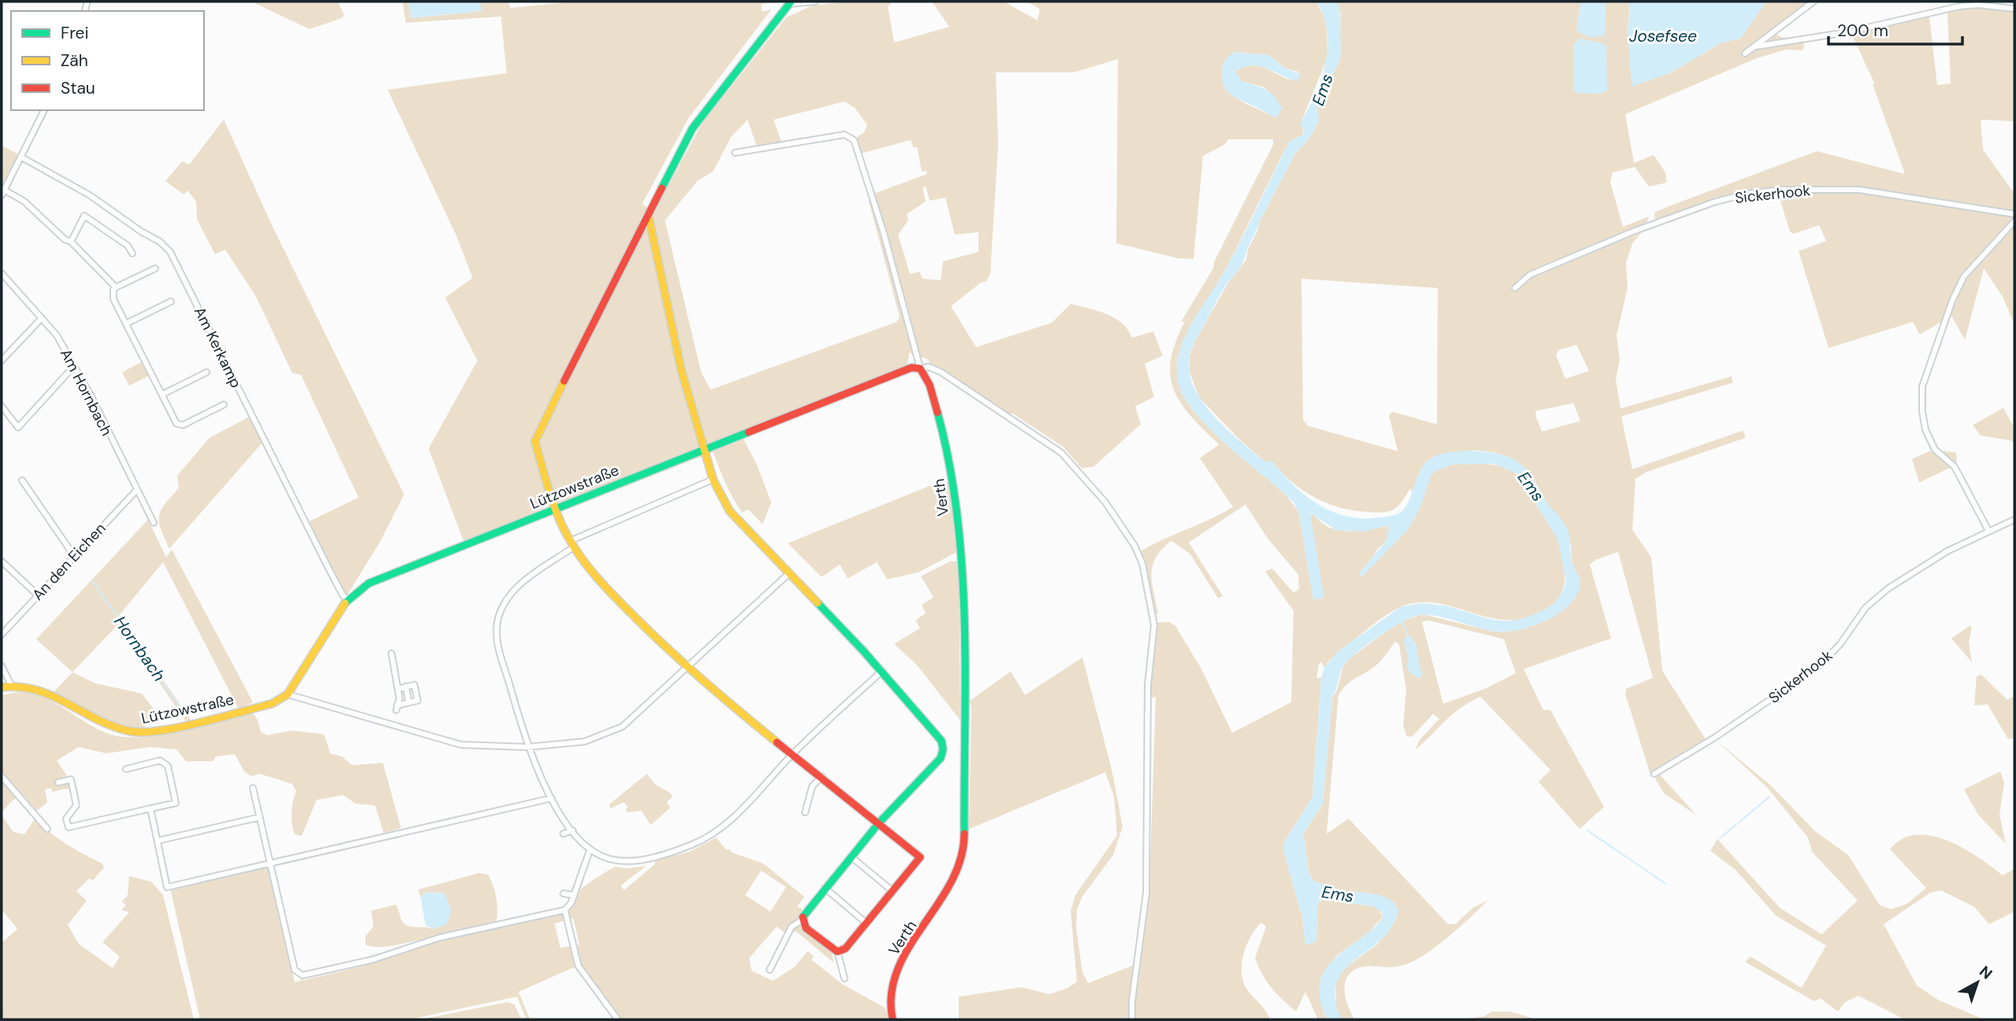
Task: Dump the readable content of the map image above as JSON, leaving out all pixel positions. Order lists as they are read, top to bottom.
{
  "streets": {
    "street": [
      "Sickerhook",
      "Am Kerkamp",
      "Am Hornbach",
      "Lützowstraße",
      "Verth",
      "An den Eichen"
    ]
  },
  "crossings": [
    ["Am Kerkamp", "Lützowstraße"],
    ["Am Hornbach", "An den Eichen"],
    ["Lützowstraße", "Verth"]
  ],
  "water": ["Josefsee", "Ems", "Hornbach"],
  "legend": ["Frei", "Zäh", "Stau"],
  "scale_bar": "200 m",
  "north": "top right"
}
